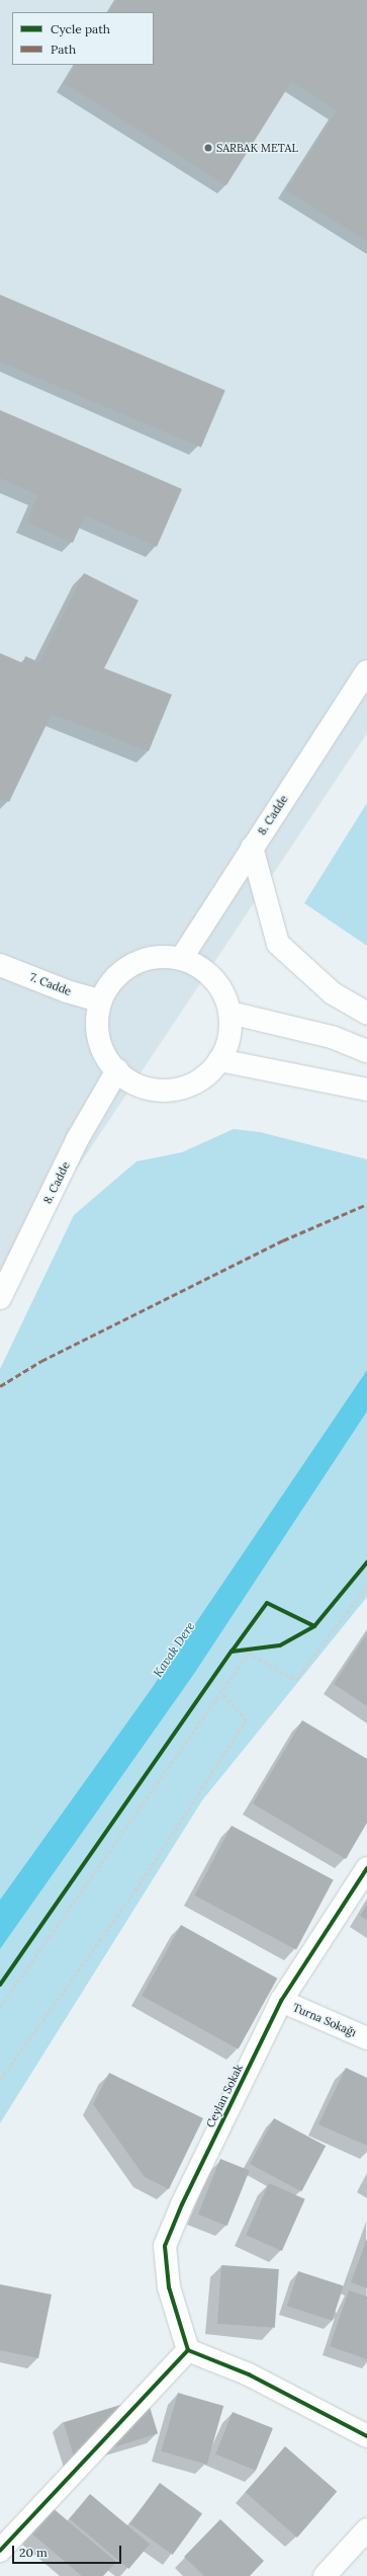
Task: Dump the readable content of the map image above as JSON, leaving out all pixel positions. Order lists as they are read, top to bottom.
{
  "streets": {
    "street": [
      "8. Cadde",
      "7. Cadde",
      "Turna Sokağı",
      "Ceylan Sokak"
    ]
  },
  "crossings": [
    ["8. Cadde", "7. Cadde"],
    ["Turna Sokağı", "Ceylan Sokak"]
  ],
  "water": ["Kavak Dere"],
  "places": ["SARBAK METAL"],
  "legend": ["Cycle path", "Path"],
  "scale_bar": "20 m"
}
